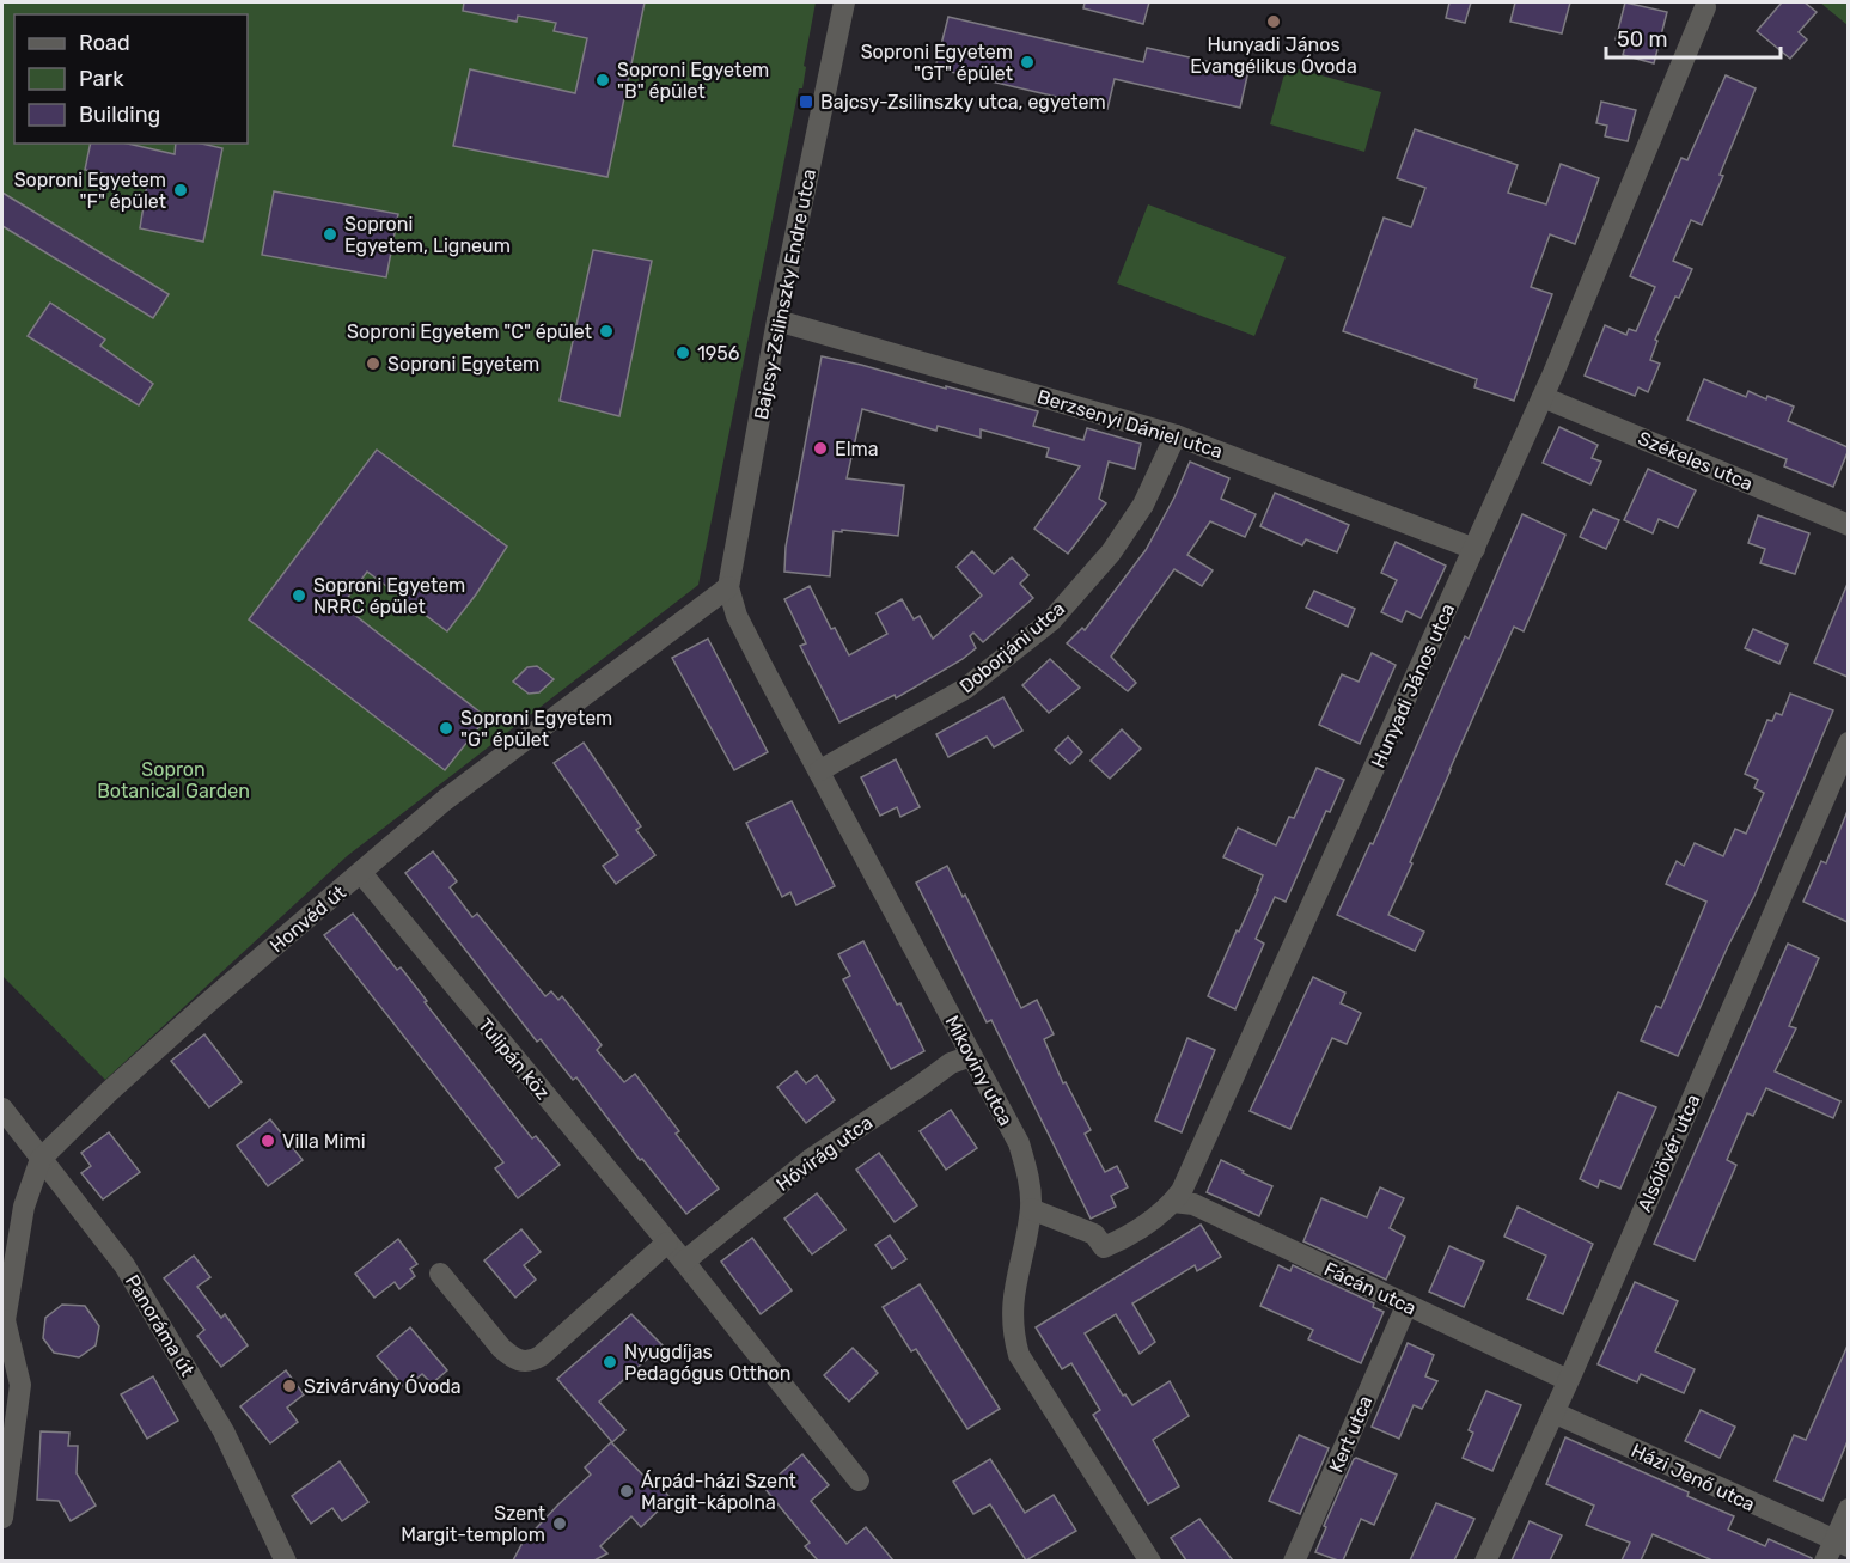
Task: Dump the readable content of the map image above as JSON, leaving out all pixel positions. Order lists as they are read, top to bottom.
{
  "streets": {
    "street": [
      "Bajcsy-Zsilinszky Endre utca",
      "Berzsenyi Dániel utca",
      "Székeles utca",
      "Doborjáni utca",
      "Hunyadi János utca",
      "Honvéd út",
      "Tulipán köz",
      "Mikoviny utca",
      "Hóvirág utca",
      "Alsólövér utca",
      "Fácán utca",
      "Panoráma út",
      "Kert utca",
      "Házi Jenő utca"
    ]
  },
  "crossings": [
    ["Bajcsy-Zsilinszky Endre utca", "Berzsenyi Dániel utca"],
    ["Bajcsy-Zsilinszky Endre utca", "Honvéd út"],
    ["Bajcsy-Zsilinszky Endre utca", "Mikoviny utca"],
    ["Berzsenyi Dániel utca", "Doborjáni utca"],
    ["Berzsenyi Dániel utca", "Hunyadi János utca"],
    ["Székeles utca", "Hunyadi János utca"],
    ["Doborjáni utca", "Mikoviny utca"],
    ["Hunyadi János utca", "Mikoviny utca"],
    ["Hunyadi János utca", "Fácán utca"],
    ["Honvéd út", "Tulipán köz"],
    ["Honvéd út", "Mikoviny utca"],
    ["Honvéd út", "Panoráma út"],
    ["Tulipán köz", "Hóvirág utca"],
    ["Mikoviny utca", "Hóvirág utca"],
    ["Alsólövér utca", "Fácán utca"],
    ["Alsólövér utca", "Házi Jenő utca"],
    ["Fácán utca", "Kert utca"]
  ],
  "parks": ["Sopron Botanical Garden"],
  "places": {
    "other": [
      "Hunyadi János Evangélikus Óvoda",
      "Soproni Egyetem \"GT\" épület",
      "Soproni Egyetem \"B\" épület",
      "Soproni Egyetem \"F\" épület",
      "Soproni Egyetem, Ligneum",
      "Soproni Egyetem \"C\" épület",
      "1956",
      "Soproni Egyetem",
      "Elma",
      "Soproni Egyetem NRRC épület",
      "Soproni Egyetem \"G\" épület",
      "Villa Mimi",
      "Nyugdíjas Pedagógus Otthon",
      "Szivárvány Óvoda",
      "Árpád-házi Szent Margit-kápolna",
      "Szent Margit-templom"
    ],
    "transit": ["Bajcsy-Zsilinszky utca, egyetem"]
  },
  "legend": ["Road", "Park", "Building"],
  "scale_bar": "50 m"
}
